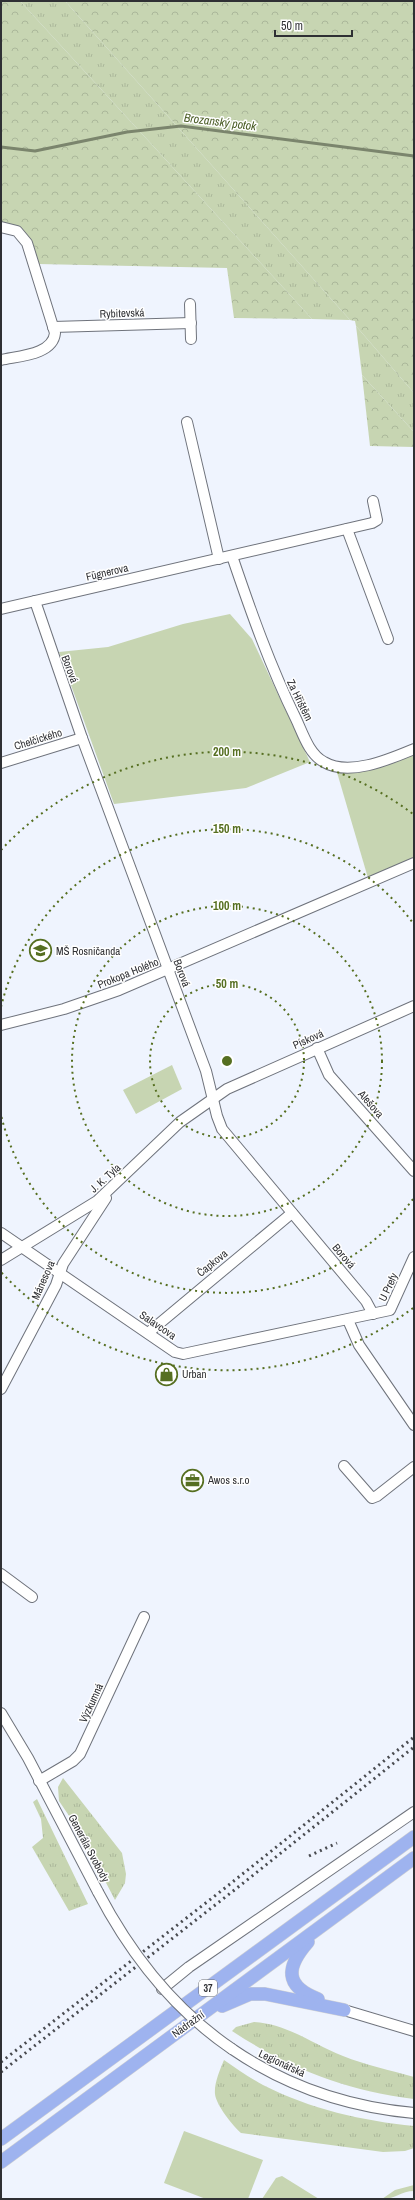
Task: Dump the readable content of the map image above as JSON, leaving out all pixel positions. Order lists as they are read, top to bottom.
{
  "streets": {
    "main road": ["37", "Nádražní"],
    "street": [
      "Rybitevská",
      "Fügnerova",
      "Borová",
      "Za Hřištěm",
      "Chelčického",
      "Prokopa Holého",
      "Písková",
      "Alešova",
      "J. K. Tyla",
      "Čapkova",
      "Mánesova",
      "U Prefy",
      "Salavcova",
      "Výzkumná",
      "Generála Svobody",
      "Legionářská"
    ]
  },
  "crossings": [
    ["Fügnerova", "Borová"],
    ["Fügnerova", "Za Hřištěm"],
    ["Borová", "Chelčického"],
    ["Borová", "Prokopa Holého"],
    ["Borová", "Písková"],
    ["Borová", "J. K. Tyla"],
    ["Borová", "Čapkova"],
    ["Borová", "U Prefy"],
    ["Borová", "Salavcova"],
    ["Písková", "Alešova"],
    ["Písková", "J. K. Tyla"],
    ["J. K. Tyla", "Mánesova"],
    ["J. K. Tyla", "Salavcova"],
    ["Čapkova", "Salavcova"],
    ["Mánesova", "Salavcova"],
    ["U Prefy", "Salavcova"],
    ["Výzkumná", "Generála Svobody"],
    ["Generála Svobody", "Legionářská"]
  ],
  "water": ["Brozanský potok"],
  "places": {
    "school or university": ["MŠ Rosničanda"],
    "shop": ["Urban"],
    "office": ["Awos s.r.o"]
  },
  "scale_bar": "50 m",
  "rings": [
    "200 m",
    "150 m",
    "100 m",
    "50 m"
  ]
}
